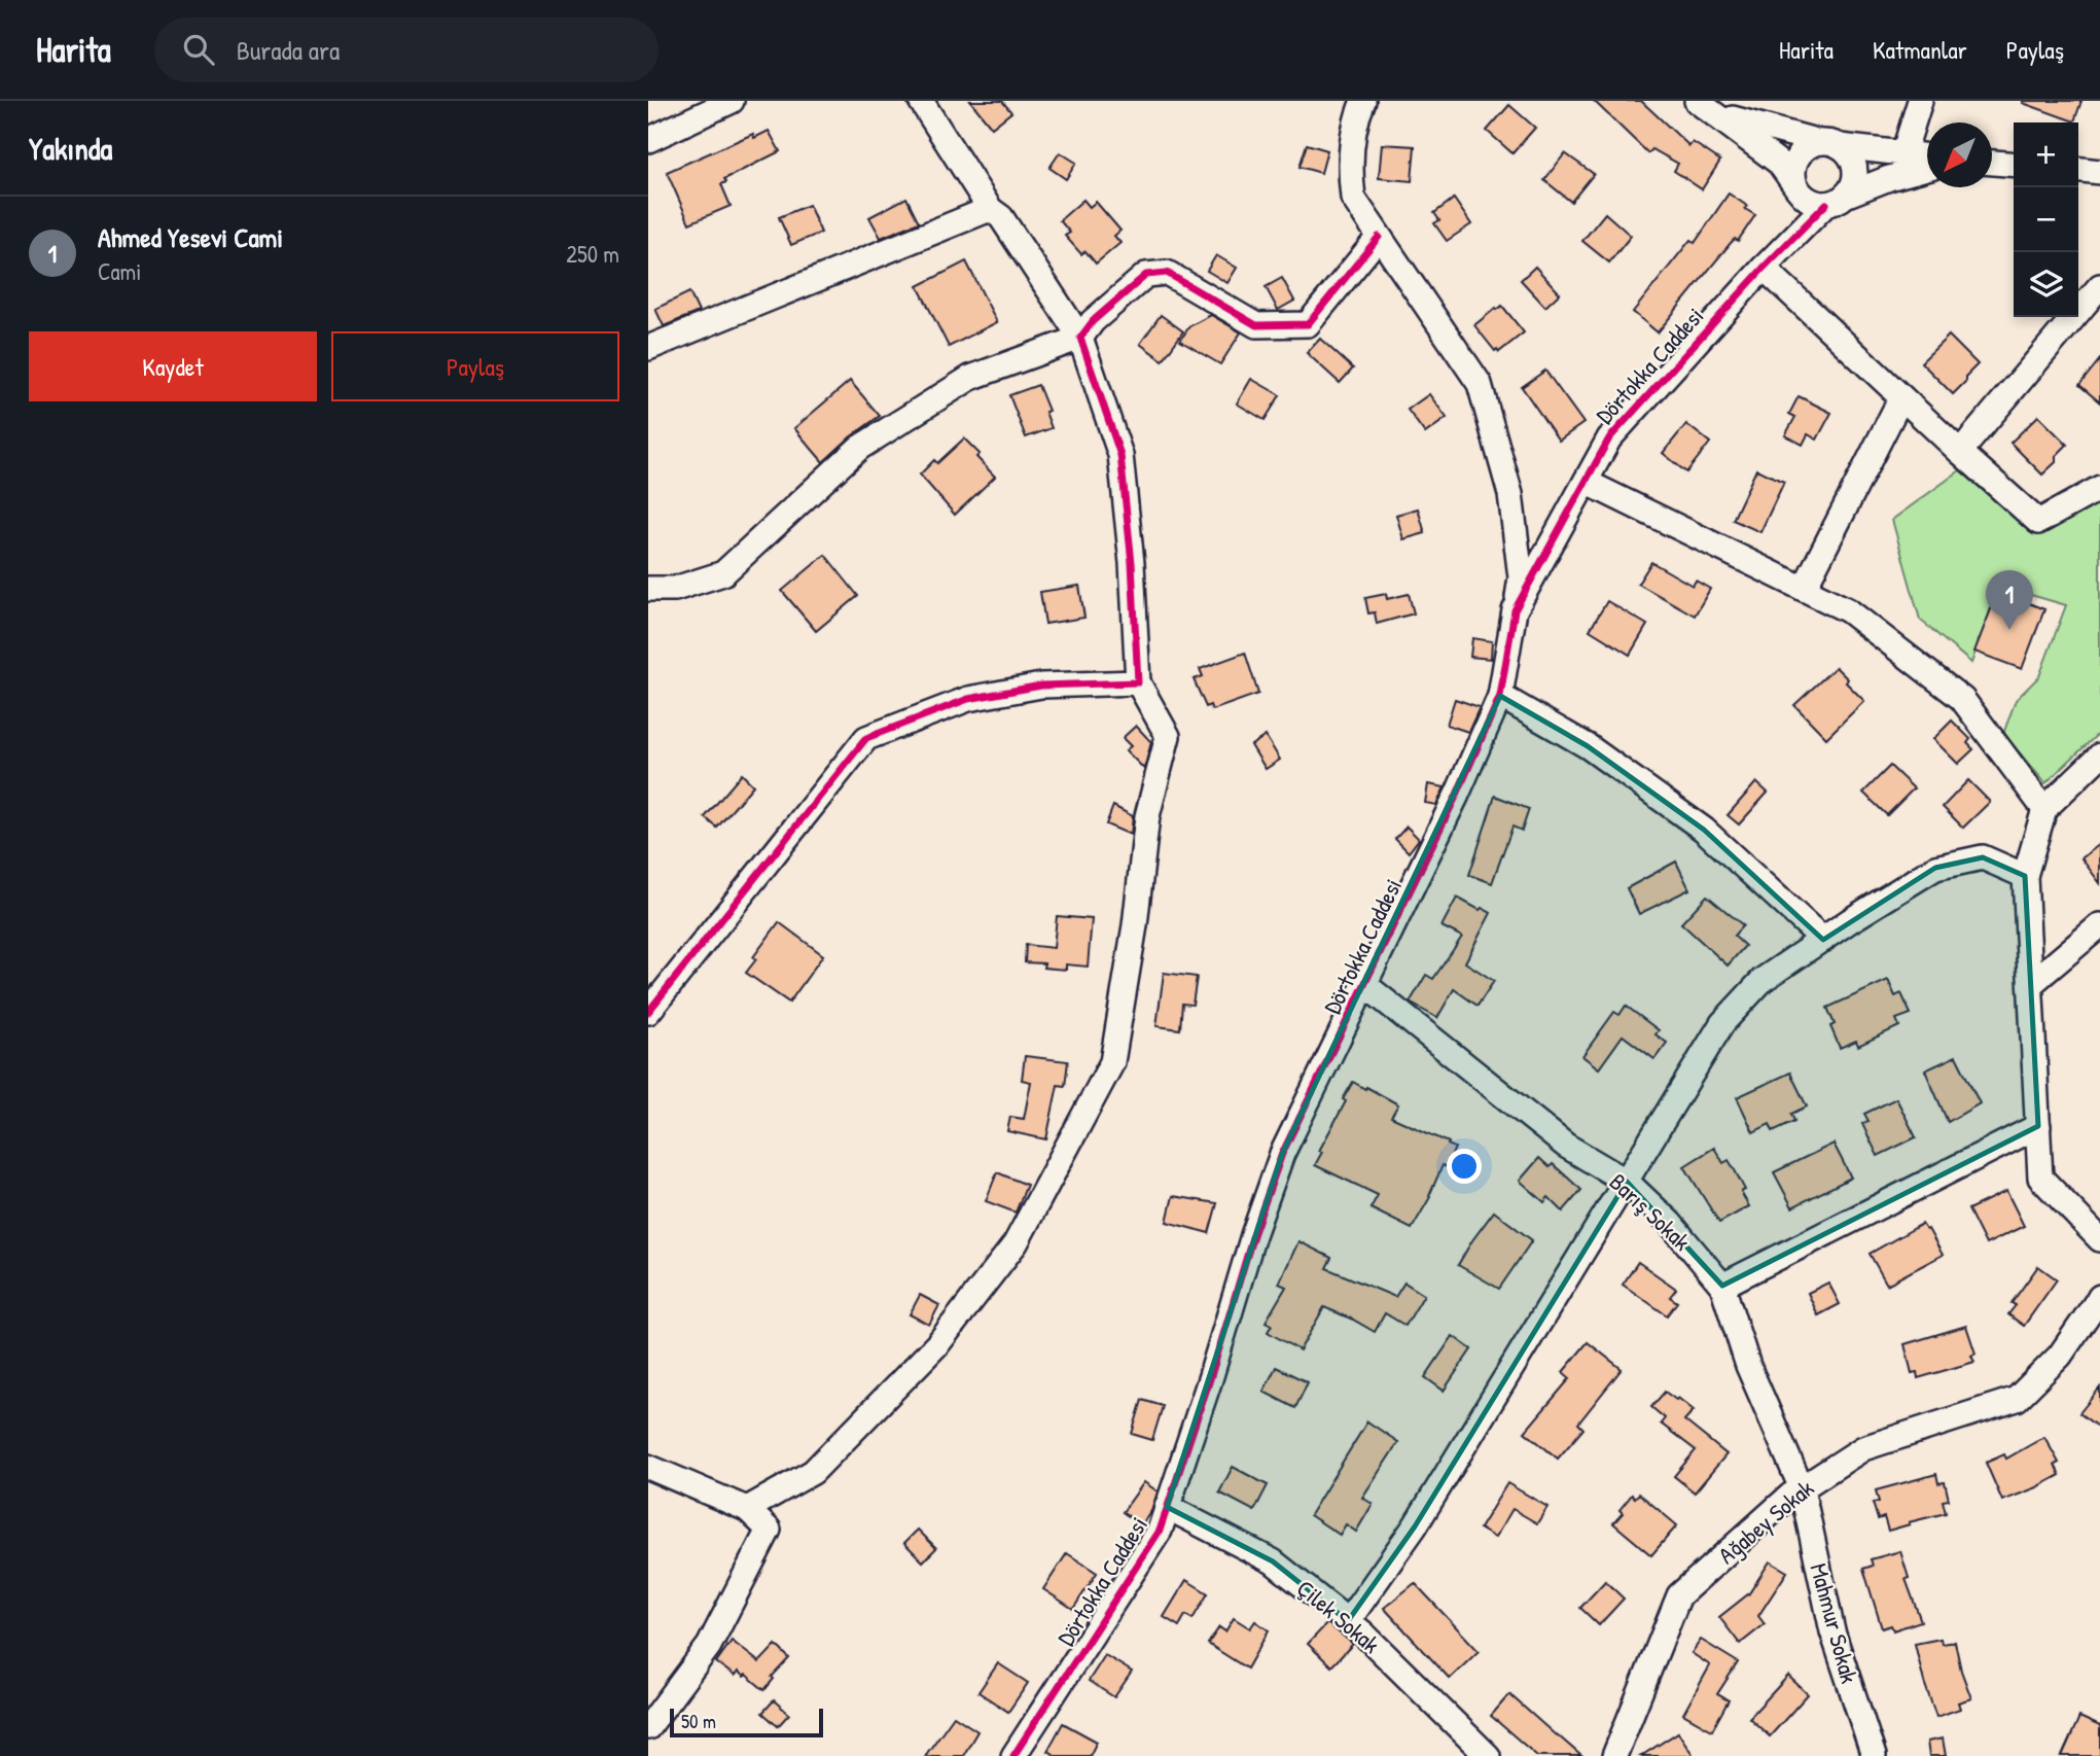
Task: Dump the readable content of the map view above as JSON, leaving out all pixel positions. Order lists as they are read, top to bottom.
{
  "streets": {
    "street": [
      "Dörtokka Caddesi",
      "Barış Sokak",
      "Ağabey Sokak",
      "Çilek Sokak",
      "Mahmur Sokak"
    ]
  },
  "crossings": [
    ["Dörtokka Caddesi", "Barış Sokak"],
    ["Dörtokka Caddesi", "Çilek Sokak"],
    ["Barış Sokak", "Ağabey Sokak"],
    ["Barış Sokak", "Mahmur Sokak"],
    ["Ağabey Sokak", "Mahmur Sokak"]
  ],
  "scale_bar": "50 m",
  "north": "bottom left",
  "page": {
    "header": "Harita",
    "search": "Burada ara",
    "nav": ["Harita", "Katmanlar", "Paylaş"],
    "heading": "Yakında",
    "map_buttons": ["+", "−"],
    "list": [
      {
        "mark": "1",
        "name": "Ahmed Yesevi Cami",
        "note": "Cami",
        "value": "250 m"
      }
    ],
    "buttons": ["Kaydet", "Paylaş"],
    "pins": "1",
    "scale": "50 m"
  }
}
